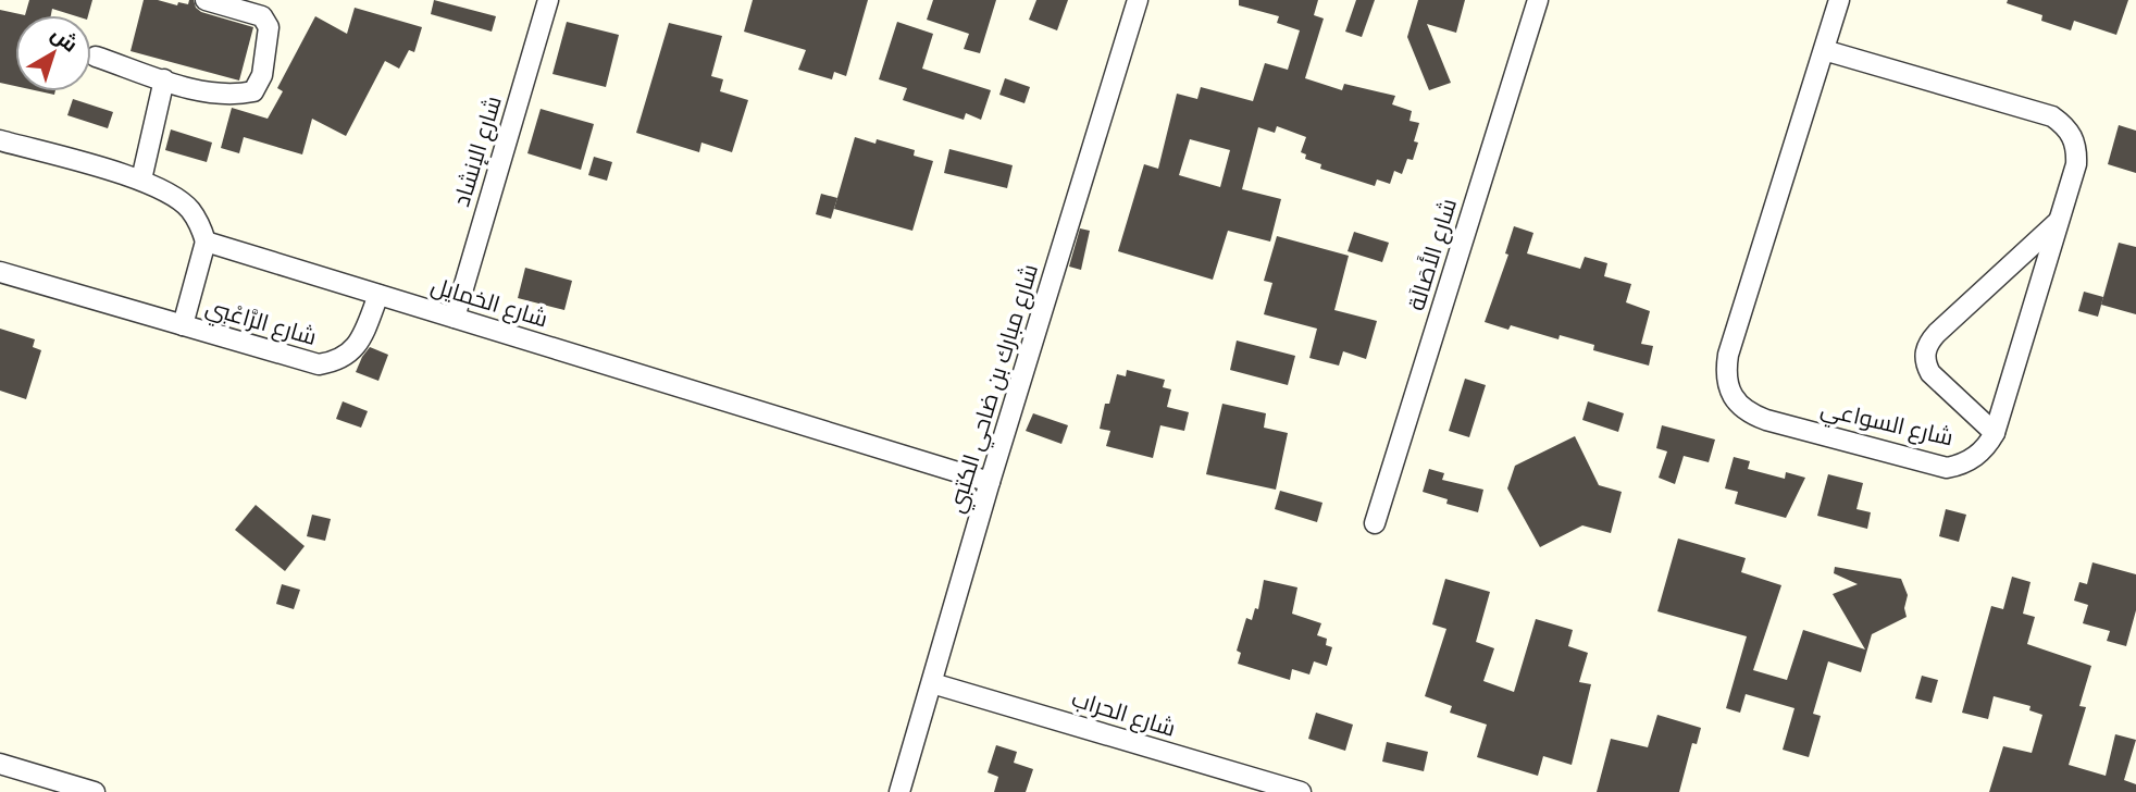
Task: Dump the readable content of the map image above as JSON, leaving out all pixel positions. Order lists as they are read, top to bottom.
{
  "streets": {
    "street": [
      "شارع الإنشاد",
      "شارع الأَصَالَة",
      "شارع الخمايل",
      "شارع الرَّاعْبِي",
      "شارع مبارك بن ضاحي الكتبي",
      "شارع السواعي",
      "شارع الحراب"
    ]
  },
  "crossings": [
    ["شارع الإنشاد", "شارع الخمايل"],
    ["شارع الخمايل", "شارع الرَّاعْبِي"],
    ["شارع الخمايل", "شارع مبارك بن ضاحي الكتبي"],
    ["شارع مبارك بن ضاحي الكتبي", "شارع الحراب"]
  ],
  "north": "top right"
}
